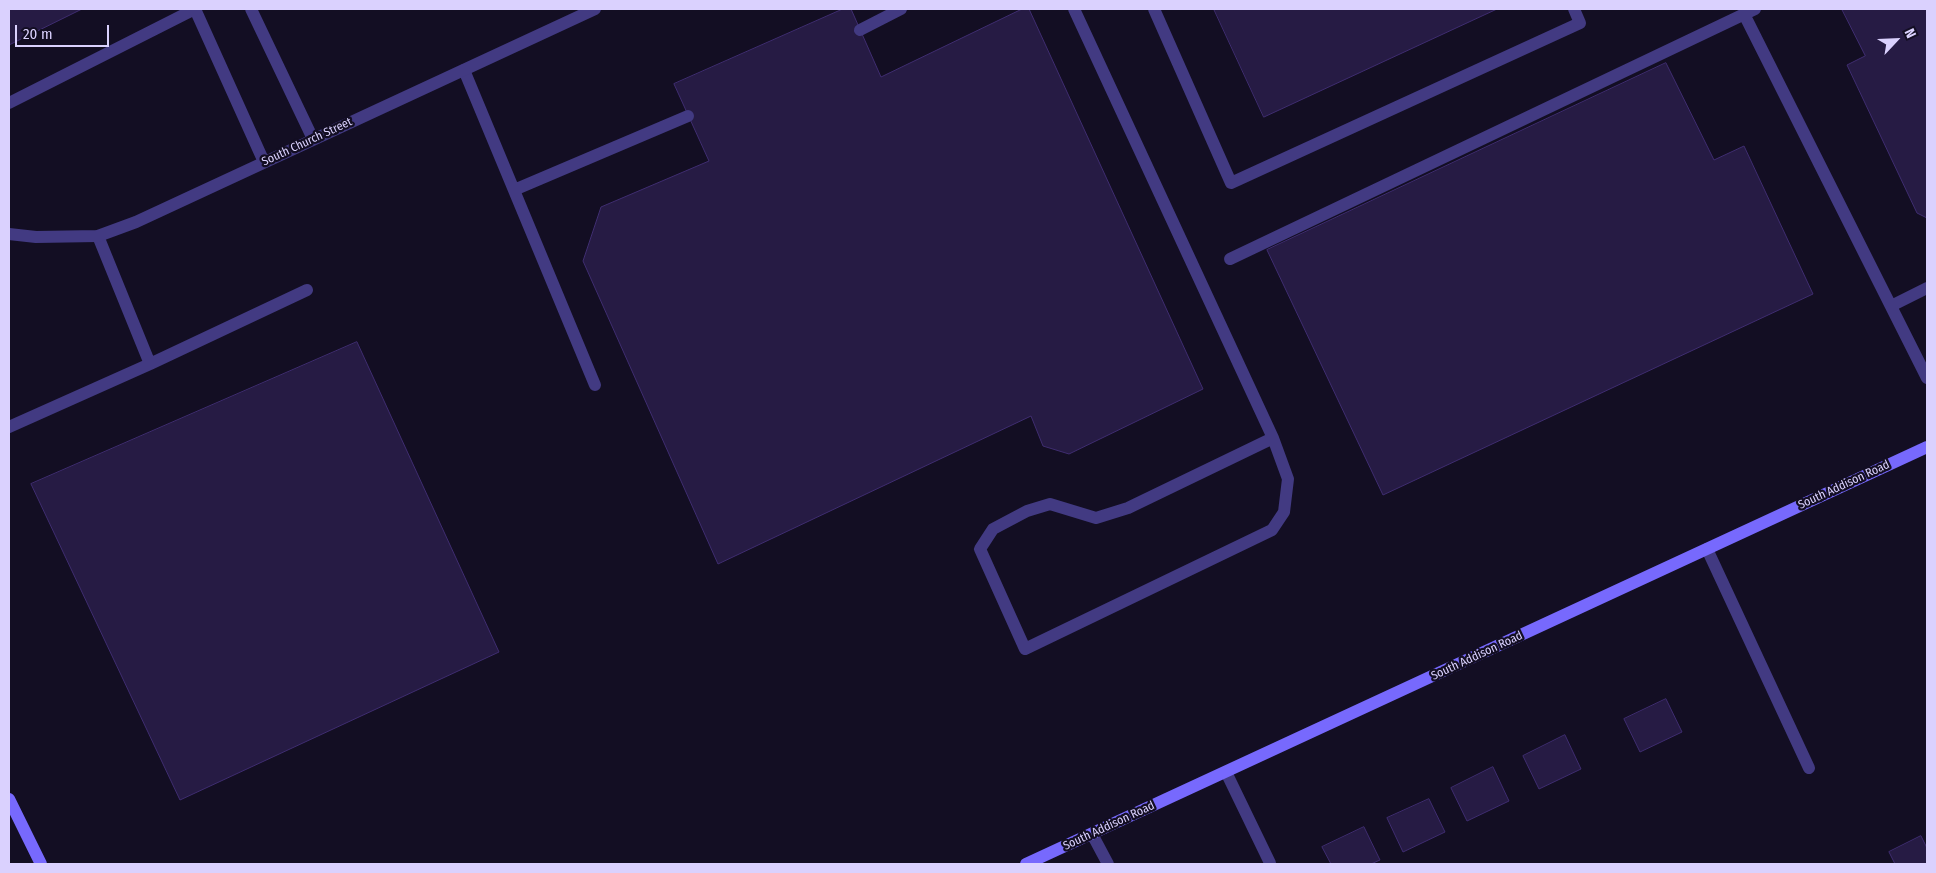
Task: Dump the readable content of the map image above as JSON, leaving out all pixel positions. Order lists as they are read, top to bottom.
{
  "streets": {
    "street": ["South Church Street", "South Addison Road"]
  },
  "scale_bar": "20 m",
  "north": "top right"
}
